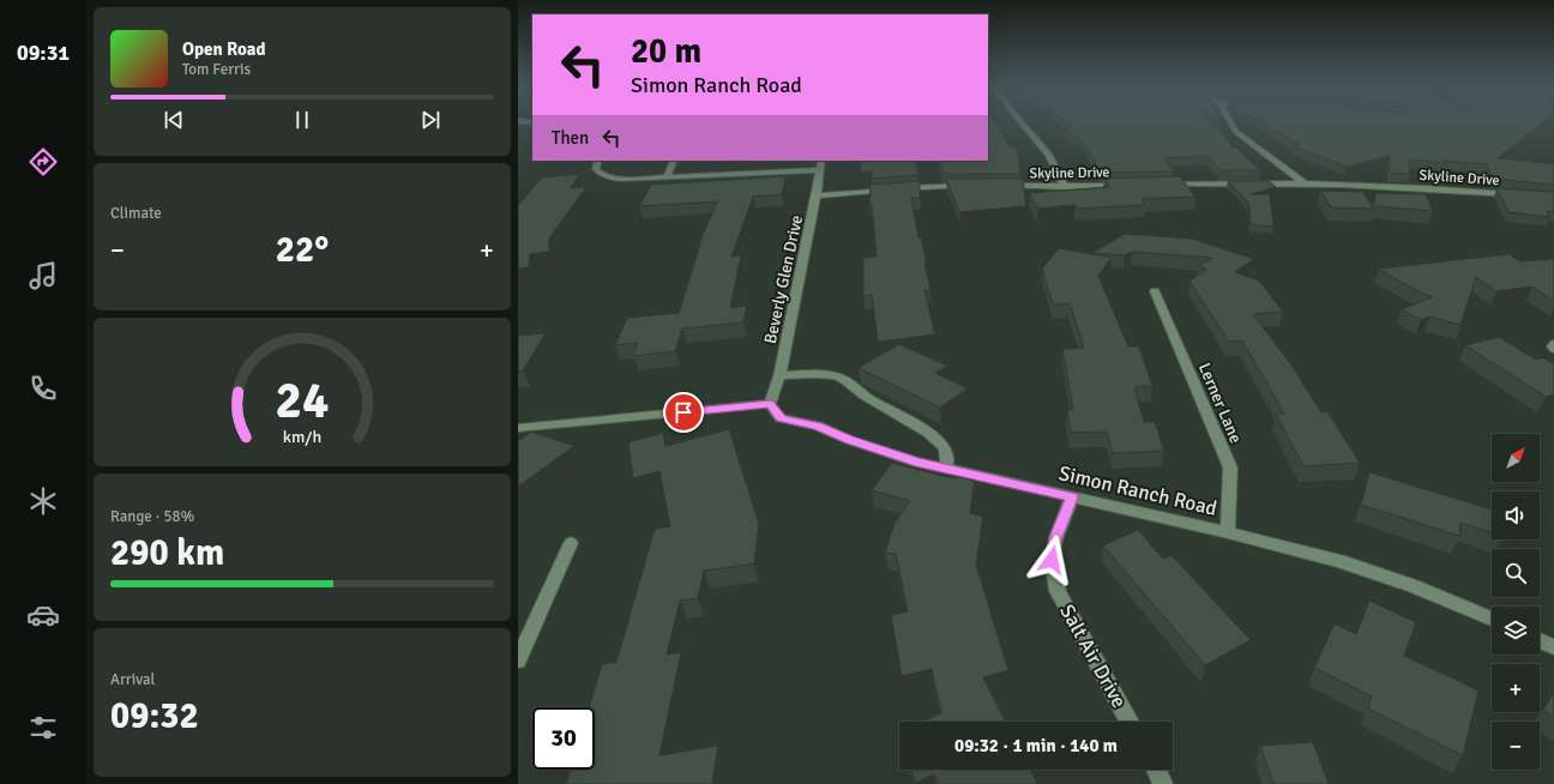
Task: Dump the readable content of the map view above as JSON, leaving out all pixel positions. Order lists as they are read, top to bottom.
{
  "streets": {
    "street": [
      "Skyline Drive",
      "Beverly Glen Drive",
      "Lerner Lane",
      "Simon Ranch Road",
      "Salt Air Drive"
    ]
  },
  "crossings": [
    ["Beverly Glen Drive", "Simon Ranch Road"],
    ["Lerner Lane", "Simon Ranch Road"],
    ["Simon Ranch Road", "Salt Air Drive"]
  ],
  "north": "top right",
  "page": {
    "tabs": "09:31",
    "turn": ["20 m", "Simon Ranch Road"],
    "song": ["Open Road", "Tom Ferris"],
    "then": "Then",
    "tile": [
      "Climate",
      ["Range · 58%", "290 km"],
      ["Arrival", "09:32"]
    ],
    "heat": ["−", "22°", "+"],
    "map_buttons": ["+", "−"],
    "limit": "30",
    "trip": "09:32 · 1 min · 140 m",
    "gauge": ["24", "km/h"]
  }
}
